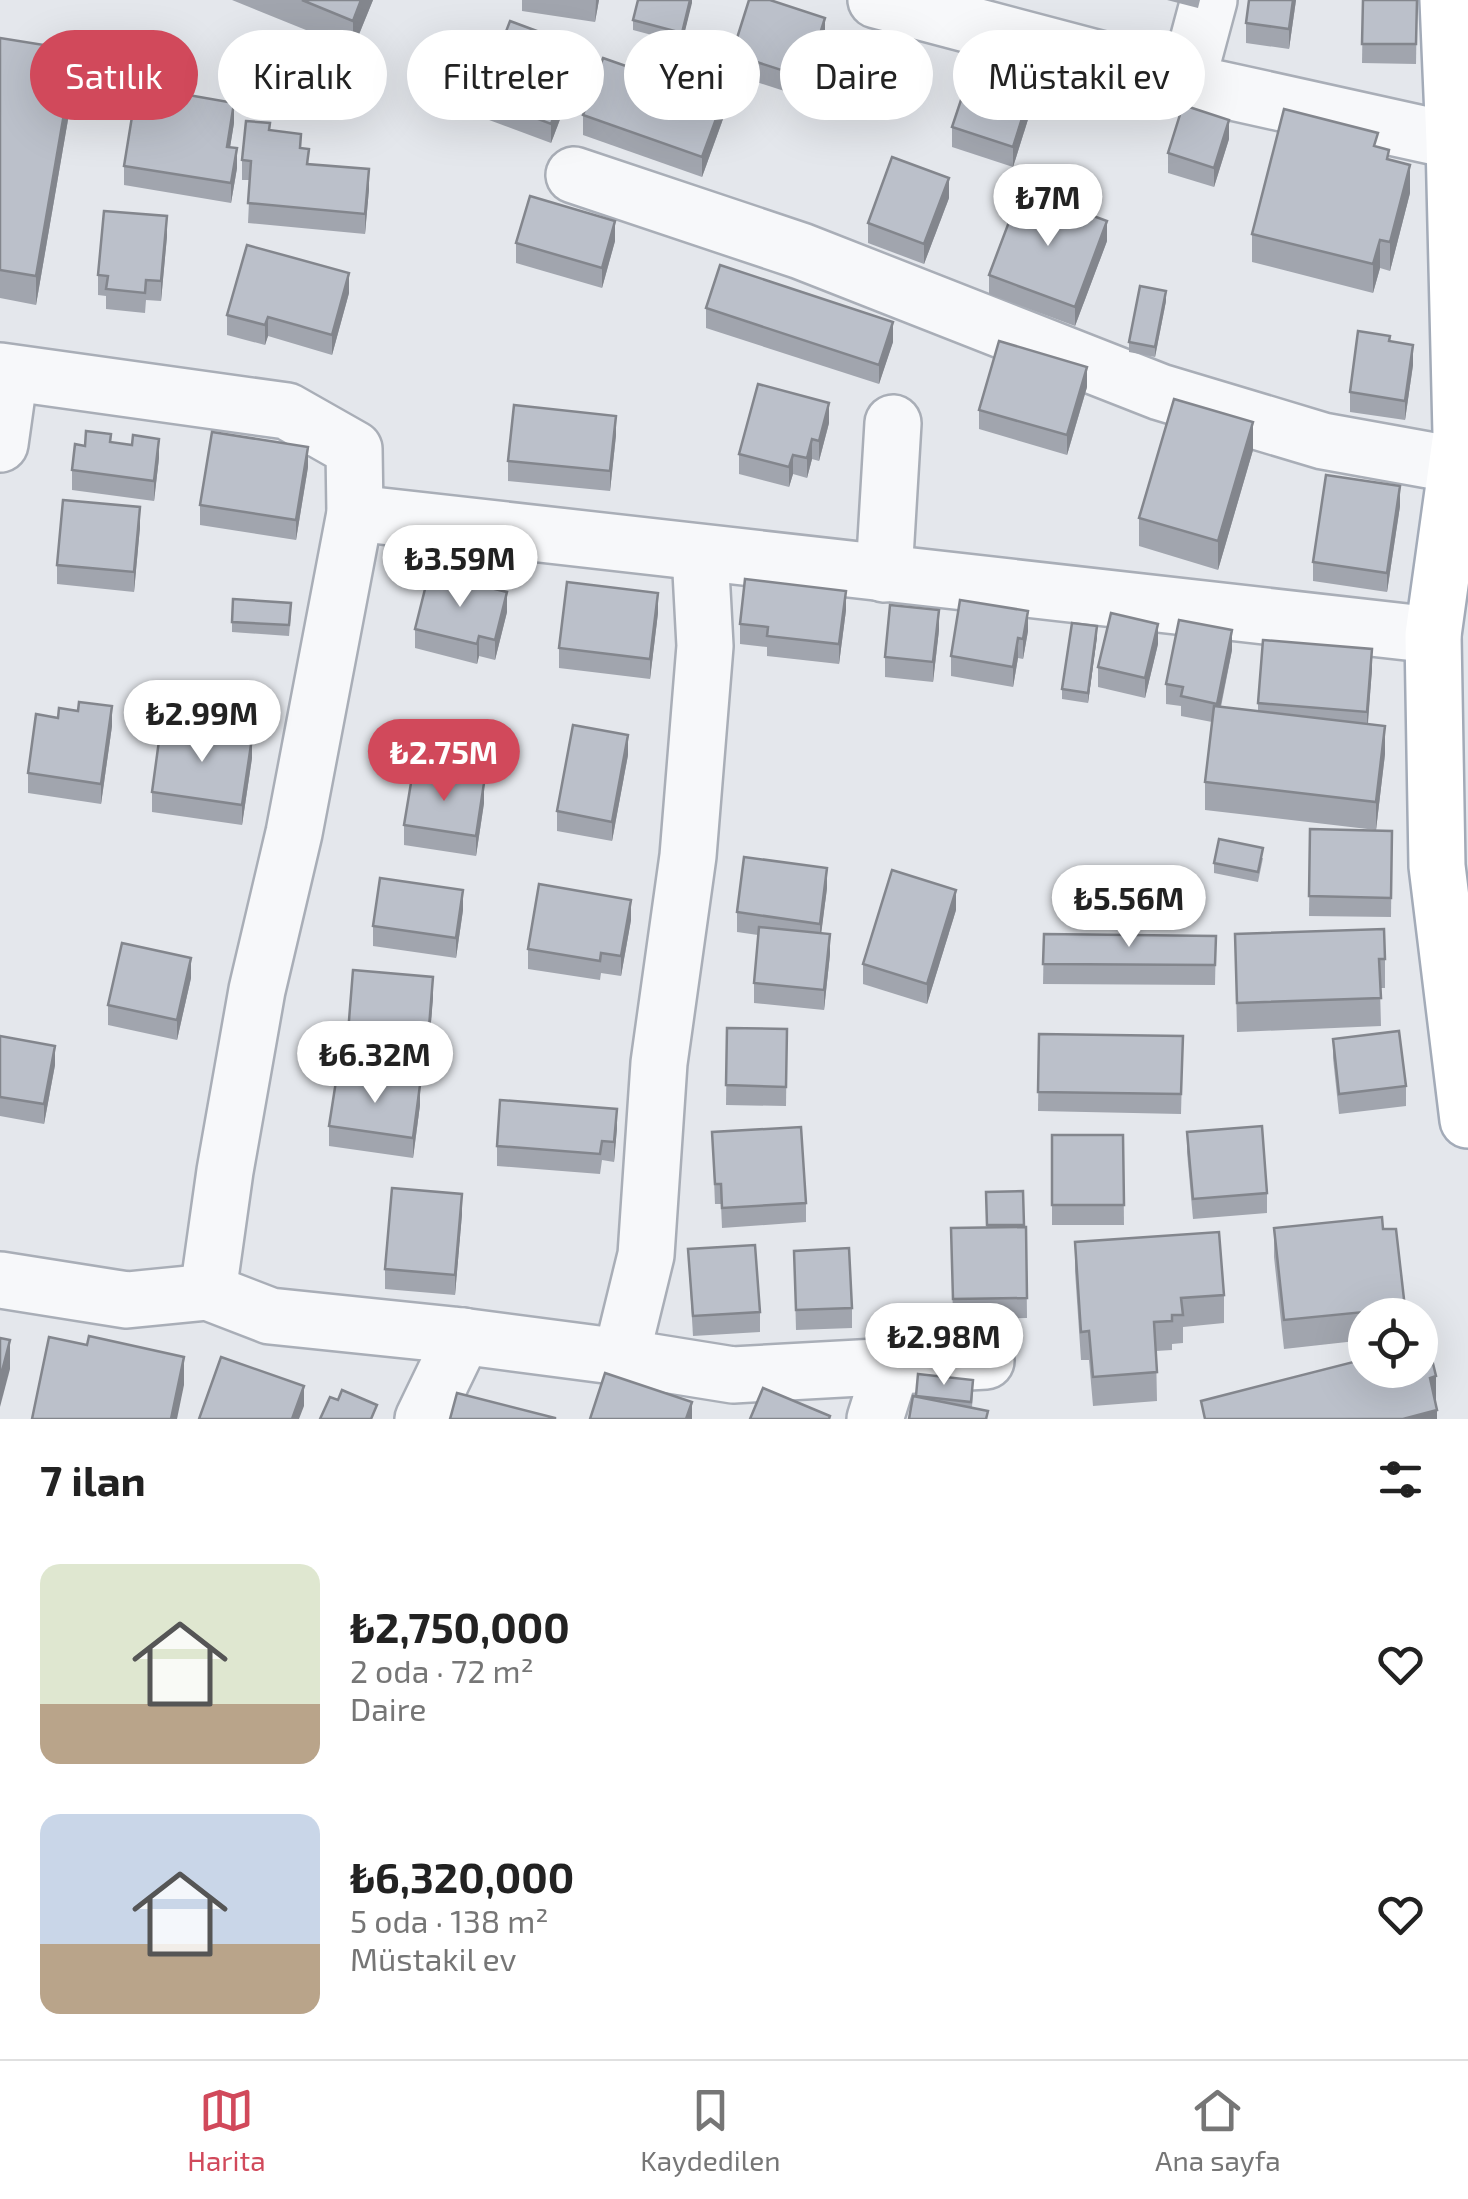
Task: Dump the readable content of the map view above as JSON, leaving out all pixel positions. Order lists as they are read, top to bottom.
{
  "page": {
    "chip": [
      "Satılık",
      "Kiralık",
      "Filtreler",
      "Yeni",
      "Daire",
      "Müstakil ev"
    ],
    "price": [
      "₺7M",
      "₺3.59M",
      "₺2.99M",
      "₺2.75M",
      "₺5.56M",
      "₺6.32M",
      "₺2.98M"
    ],
    "heading": "7 ilan",
    "list": [
      {
        "name": "₺2,750,000",
        "note": "2 oda · 72 m² · Daire"
      },
      {
        "name": "₺6,320,000",
        "note": "5 oda · 138 m² · Müstakil ev"
      }
    ],
    "tabs": ["Harita", "Kaydedilen", "Ana sayfa"]
  }
}
